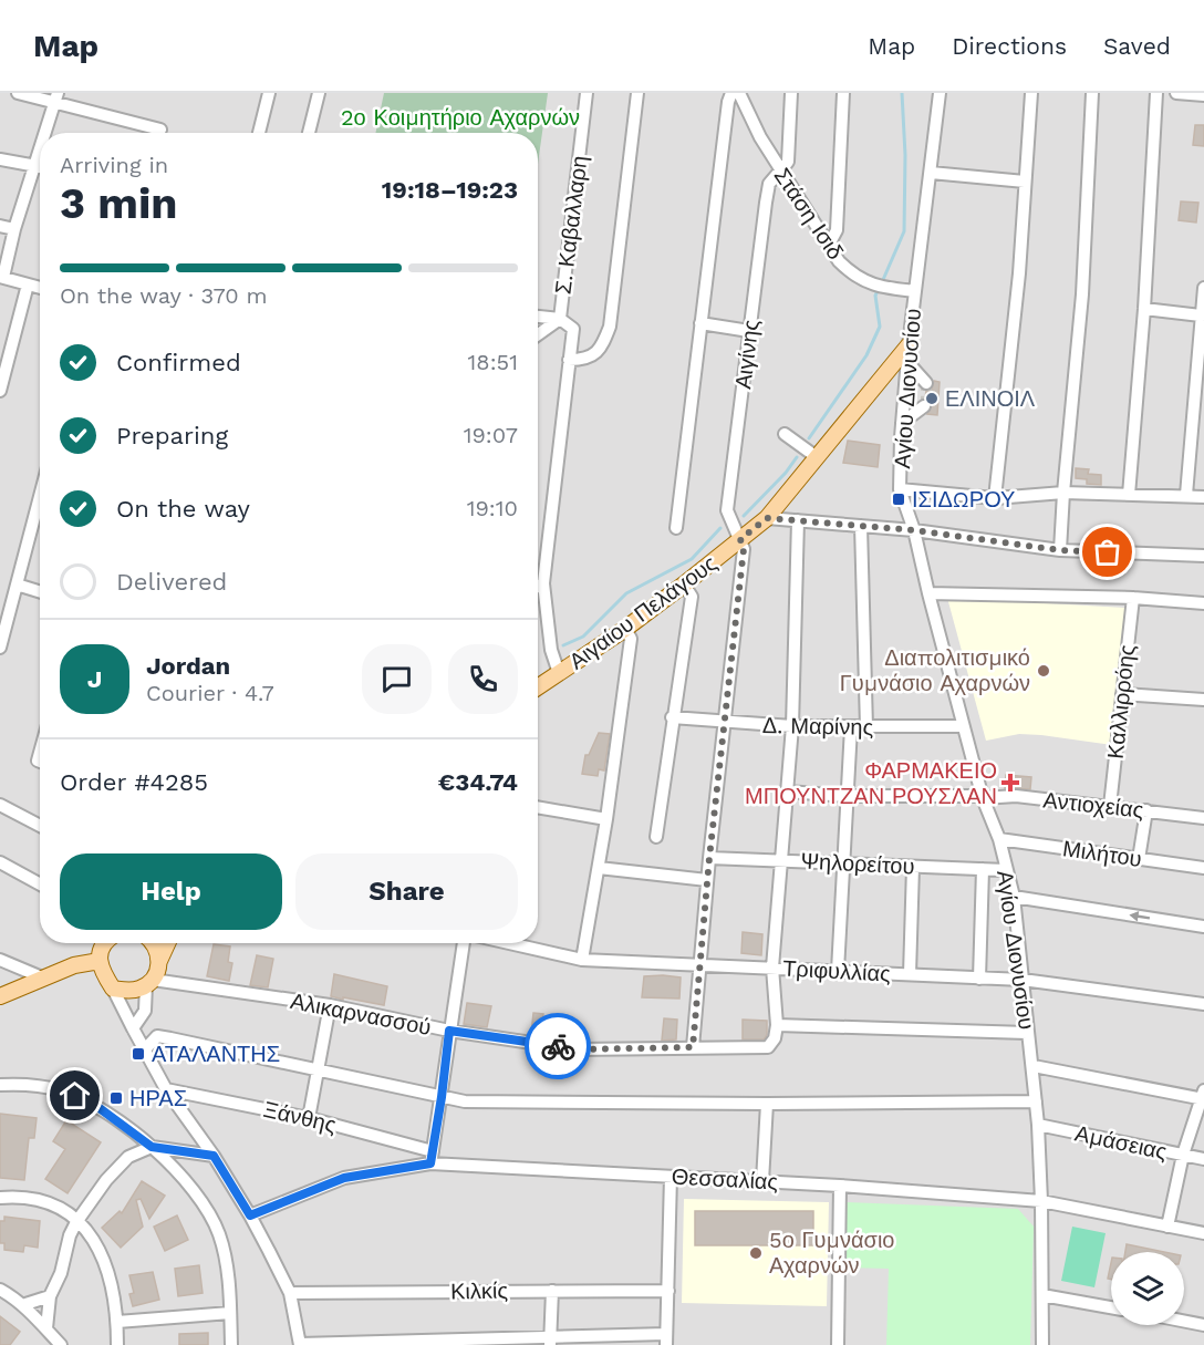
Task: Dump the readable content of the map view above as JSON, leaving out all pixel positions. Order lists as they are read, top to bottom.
{
  "streets": {
    "main road": ["Αιγαίου Πελάγους"],
    "street": [
      "Στάση Ισιδ",
      "Σ. Καβαλλαρη",
      "Αιγίνης",
      "Αγίου Διονυσίου",
      "Καλλιρρόης",
      "Δ. Μαρίνης",
      "Αντιοχείας",
      "Μιλήτου",
      "Ψηλορείτου",
      "Τριφυλλίας",
      "Αλικαρνασσού",
      "Ξάνθης",
      "Αμάσειας",
      "Θεσσαλίας",
      "Κιλκίς"
    ]
  },
  "crossings": [
    ["Στάση Ισιδ", "Αιγίνης"],
    ["Στάση Ισιδ", "Αγίου Διονυσίου"],
    ["Αιγίνης", "Αιγαίου Πελάγους"],
    ["Αγίου Διονυσίου", "Αιγαίου Πελάγους"],
    ["Αγίου Διονυσίου", "Δ. Μαρίνης"],
    ["Αγίου Διονυσίου", "Αντιοχείας"],
    ["Αγίου Διονυσίου", "Μιλήτου"],
    ["Αγίου Διονυσίου", "Ψηλορείτου"],
    ["Αγίου Διονυσίου", "Τριφυλλίας"],
    ["Αγίου Διονυσίου", "Αμάσειας"],
    ["Αγίου Διονυσίου", "Θεσσαλίας"],
    ["Καλλιρρόης", "Αντιοχείας"],
    ["Ξάνθης", "Θεσσαλίας"]
  ],
  "parks": ["2ο Κοιμητήριο Αχαρνών"],
  "places": {
    "other": ["ΕΛΙΝΟΙΛ", "Διαπολιτισμικό Γυμνάσιο Αχαρνών", "5ο Γυμνάσιο Αχαρνών"],
    "transit": ["ΙΣΙΔΩΡΟΥ", "ΑΤΑΛΑΝΤΗΣ", "ΗΡΑΣ"],
    "health": ["ΦΑΡΜΑΚΕΙΟ ΜΠΟΥΝΤΖΑΝ ΡΟΥΣΛΑΝ"]
  },
  "page": {
    "header": "Map",
    "nav": ["Map", "Directions", "Saved"],
    "heading": ["3 min", "Arriving in", "19:18–19:23"],
    "panel": [
      "Jordan",
      "Courier · 4.7",
      "Order #4285",
      "€34.74"
    ],
    "bar": "On the way · 370 m",
    "list": [
      ["Confirmed", "18:51"],
      ["Preparing", "19:07"],
      ["On the way", "19:10"],
      "Delivered"
    ],
    "round": "J",
    "buttons": ["Help", "Share"]
  }
}
